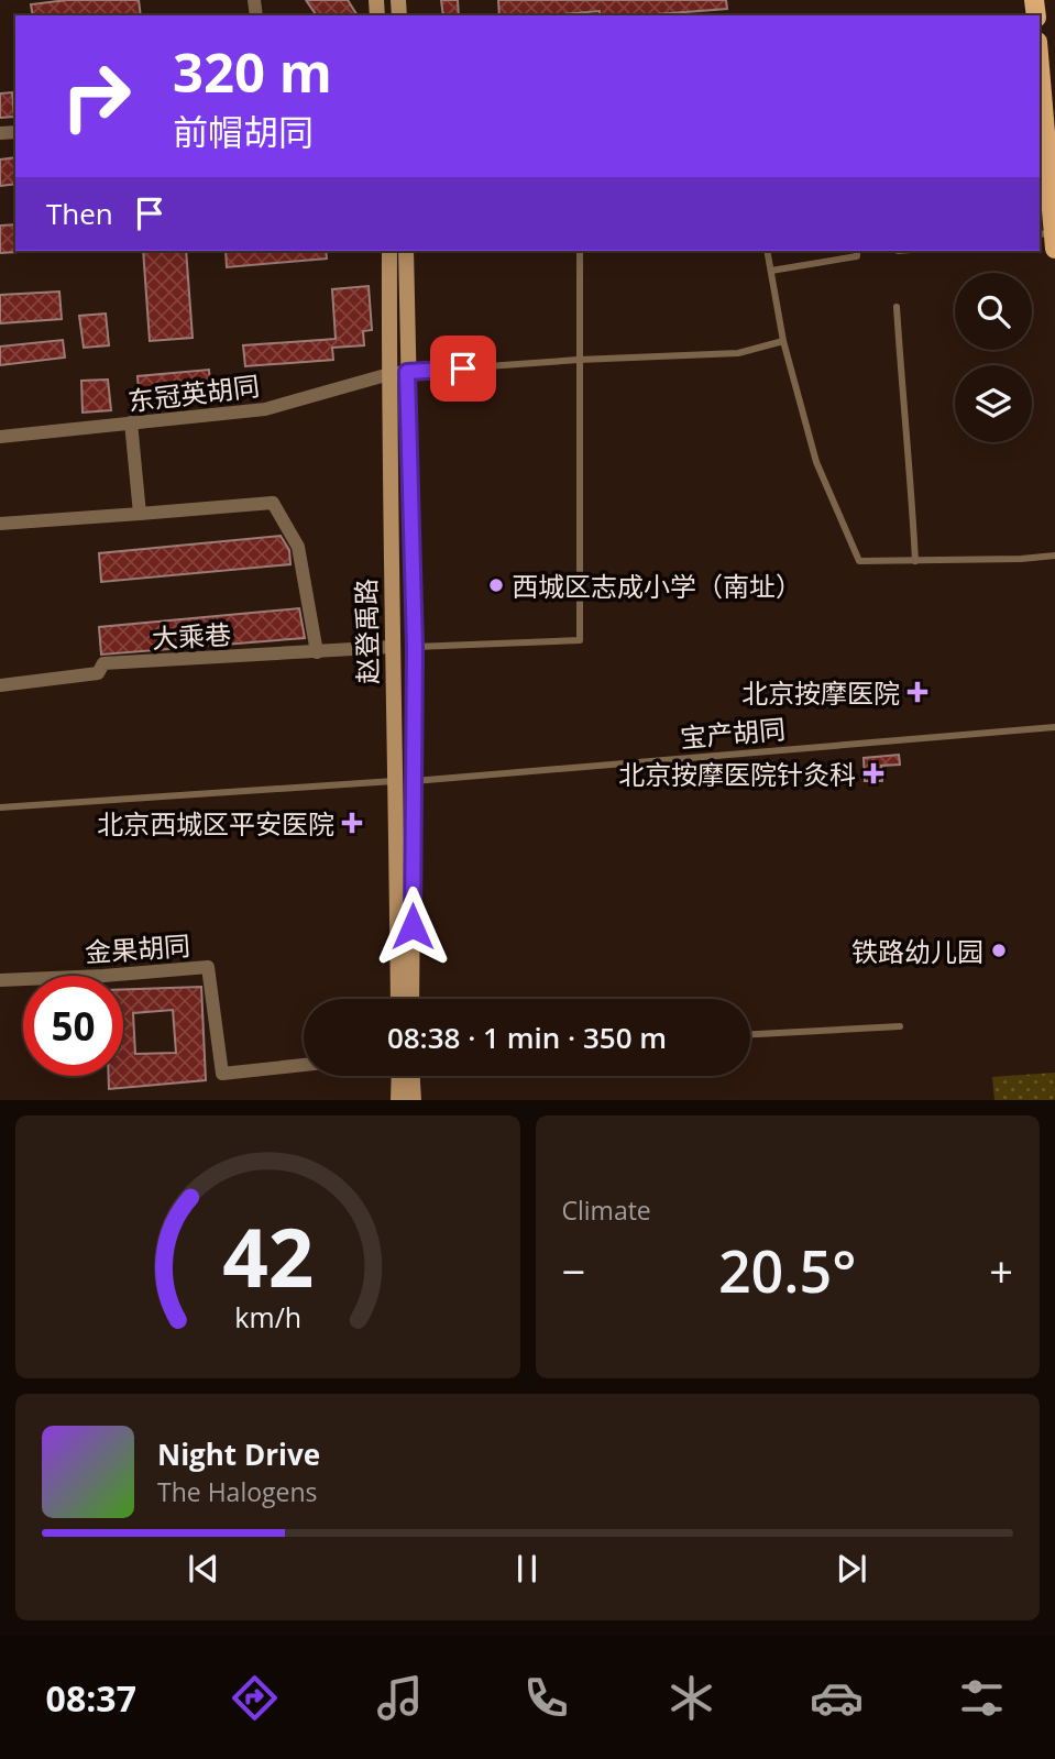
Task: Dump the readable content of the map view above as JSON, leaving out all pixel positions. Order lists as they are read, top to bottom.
{
  "streets": {
    "main road": ["赵登禹路"],
    "street": ["东冠英胡同", "大乘巷", "金果胡同"],
    "lane": ["宝产胡同"]
  },
  "crossings": [
    ["东冠英胡同", "赵登禹路"],
    ["赵登禹路", "大乘巷"],
    ["赵登禹路", "宝产胡同"]
  ],
  "places": {
    "other": ["西城区志成小学（南址）", "铁路幼儿园"],
    "health": ["北京按摩医院", "北京按摩医院针灸科", "北京西城区平安医院"]
  },
  "page": {
    "turn": ["320 m", "前帽胡同"],
    "then": "Then",
    "limit": "50",
    "trip": "08:38 · 1 min · 350 m",
    "tile": "Climate",
    "heat": ["−", "20.5°", "+"],
    "song": ["Night Drive", "The Halogens"],
    "tabs": "08:37",
    "gauge": ["42", "km/h"]
  }
}
